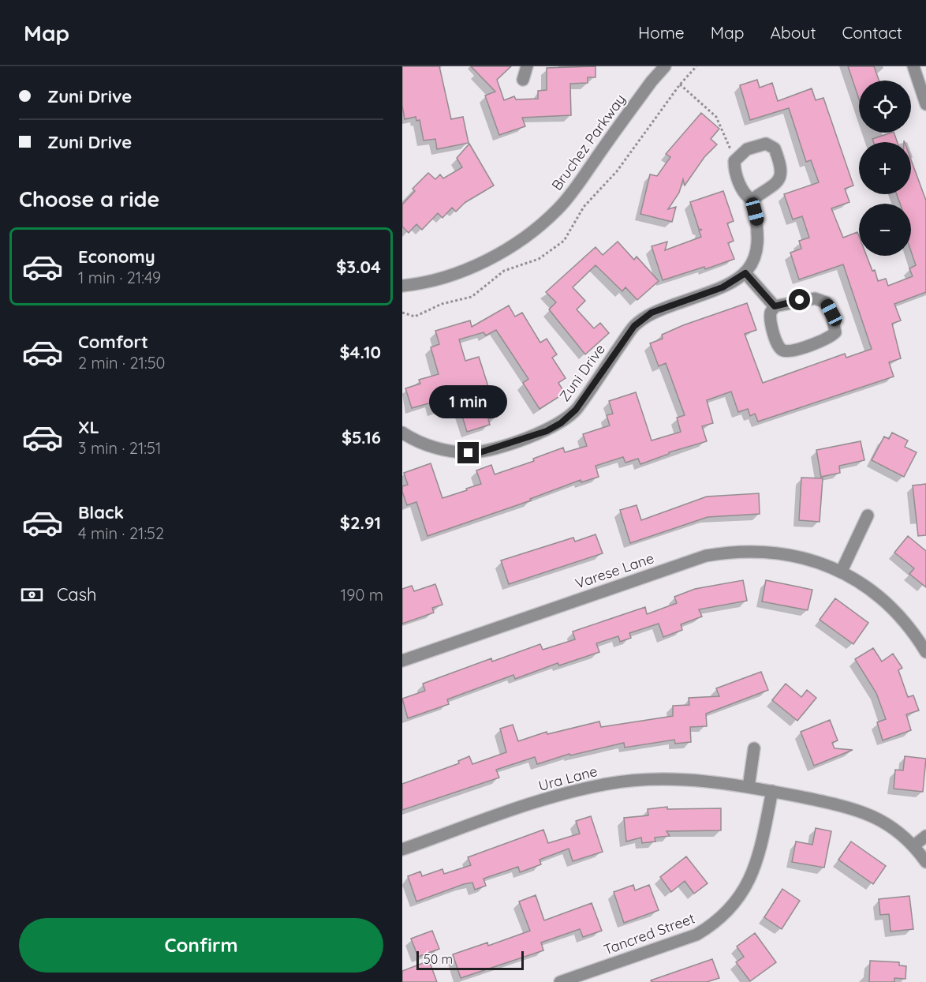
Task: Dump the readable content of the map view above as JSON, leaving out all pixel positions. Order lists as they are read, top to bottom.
{
  "streets": {
    "street": [
      "Bruchez Parkway",
      "Zuni Drive",
      "Varese Lane",
      "Ura Lane",
      "Tancred Street"
    ]
  },
  "crossings": [
    ["Ura Lane", "Tancred Street"]
  ],
  "scale_bar": "50 m",
  "page": {
    "header": "Map",
    "nav": [
      "Home",
      "Map",
      "About",
      "Contact"
    ],
    "banner": ["Zuni Drive", "Zuni Drive"],
    "map_buttons": ["+", "−"],
    "heading": "Choose a ride",
    "list": [
      {
        "name": "Economy",
        "note": "1 min · 21:49",
        "value": "$3.04"
      },
      {
        "name": "Comfort",
        "note": "2 min · 21:50",
        "value": "$4.10"
      },
      {
        "name": "XL",
        "note": "3 min · 21:51",
        "value": "$5.16"
      },
      {
        "name": "Black",
        "note": "4 min · 21:52",
        "value": "$2.91"
      }
    ],
    "bubble": "1 min",
    "pay": ["Cash", "190 m"],
    "buttons": "Confirm",
    "scale": "50 m"
  }
}
